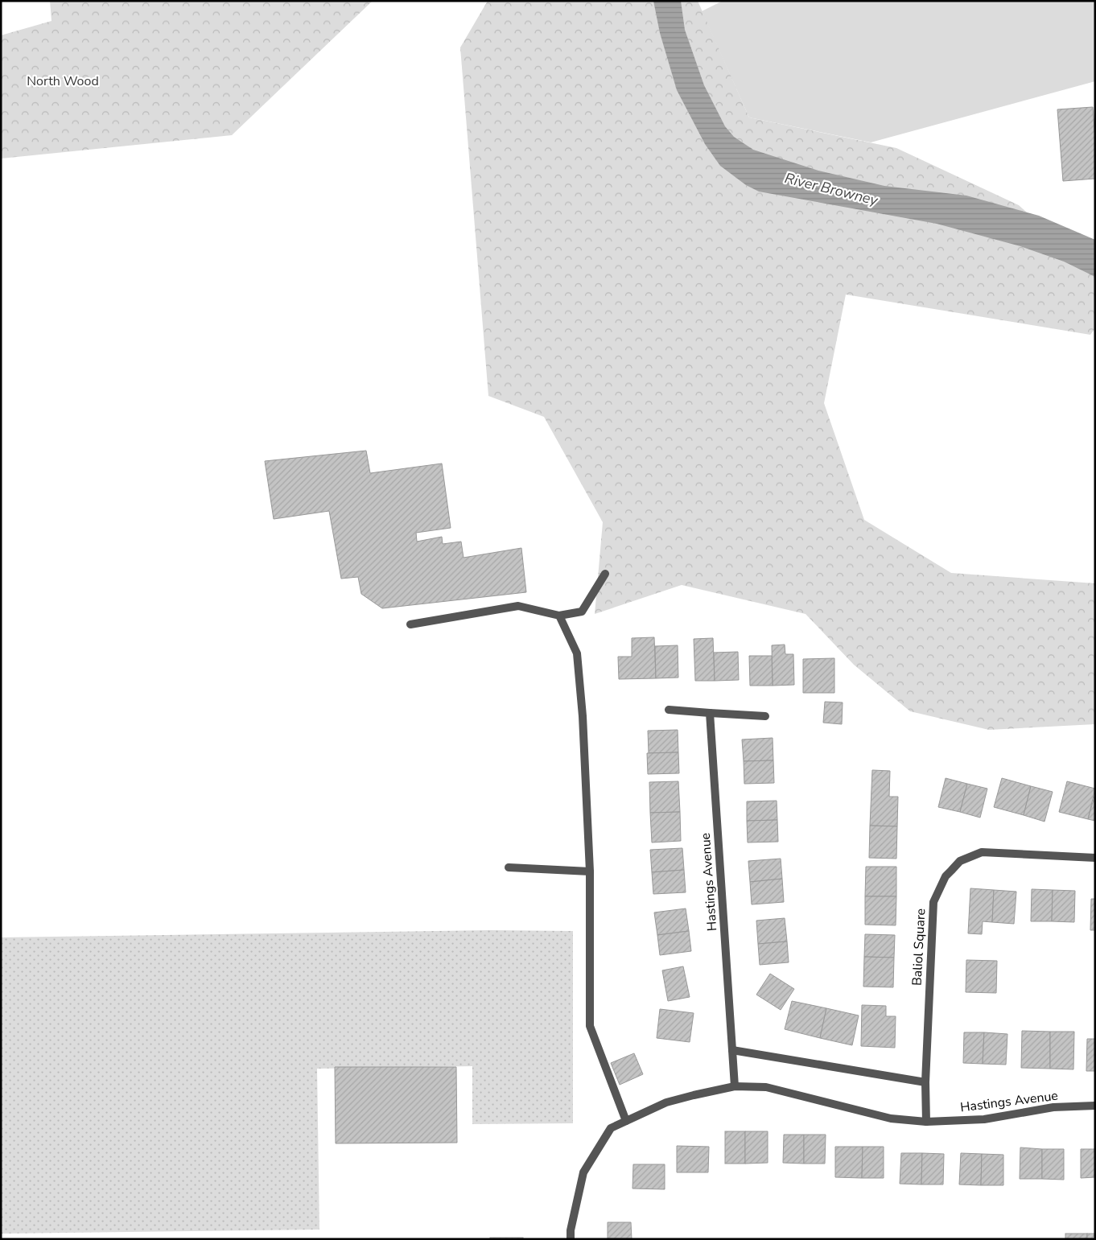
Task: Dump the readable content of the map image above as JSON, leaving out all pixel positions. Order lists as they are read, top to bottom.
{
  "streets": {
    "street": ["Hastings Avenue", "Baliol Square"]
  },
  "water": ["River Browney"],
  "parks": ["North Wood"]
}
